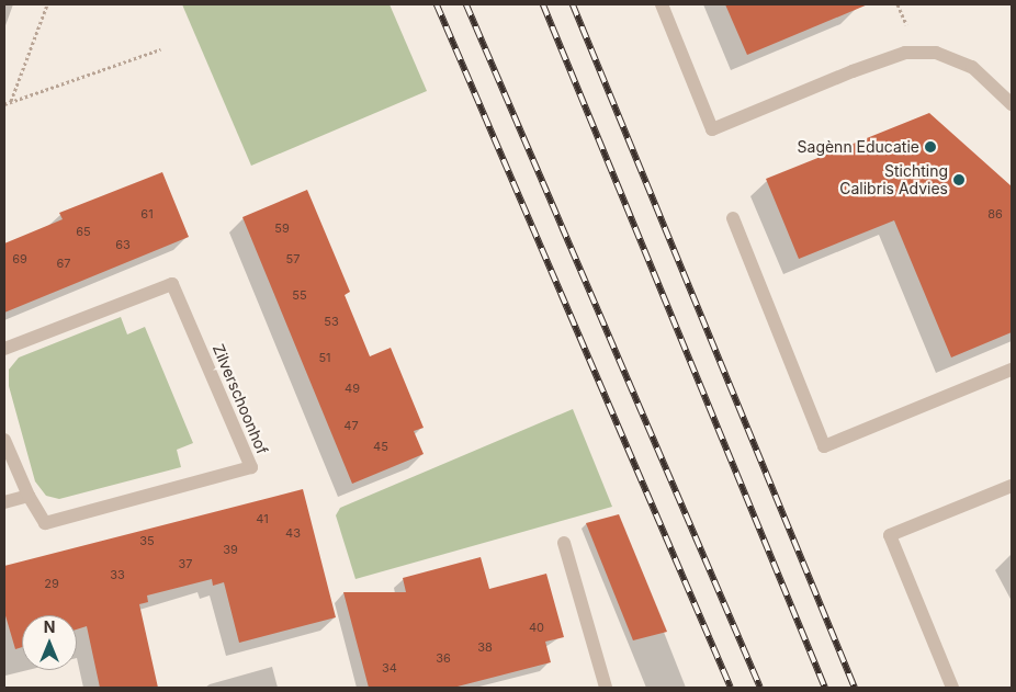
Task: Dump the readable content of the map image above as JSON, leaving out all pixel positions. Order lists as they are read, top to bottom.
{
  "streets": {
    "street": ["Zilverschoonhof"]
  },
  "places": ["Sagènn Educatie", "Stichting Calibris Advies"],
  "house_numbers": [
    "61",
    "86",
    "59",
    "65",
    "63",
    "69",
    "57",
    "67",
    "55",
    "53",
    "51",
    "49",
    "47",
    "45",
    "41",
    "43",
    "35",
    "39",
    "37",
    "33",
    "29",
    "40",
    "38",
    "36",
    "34"
  ],
  "north": "top"
}
